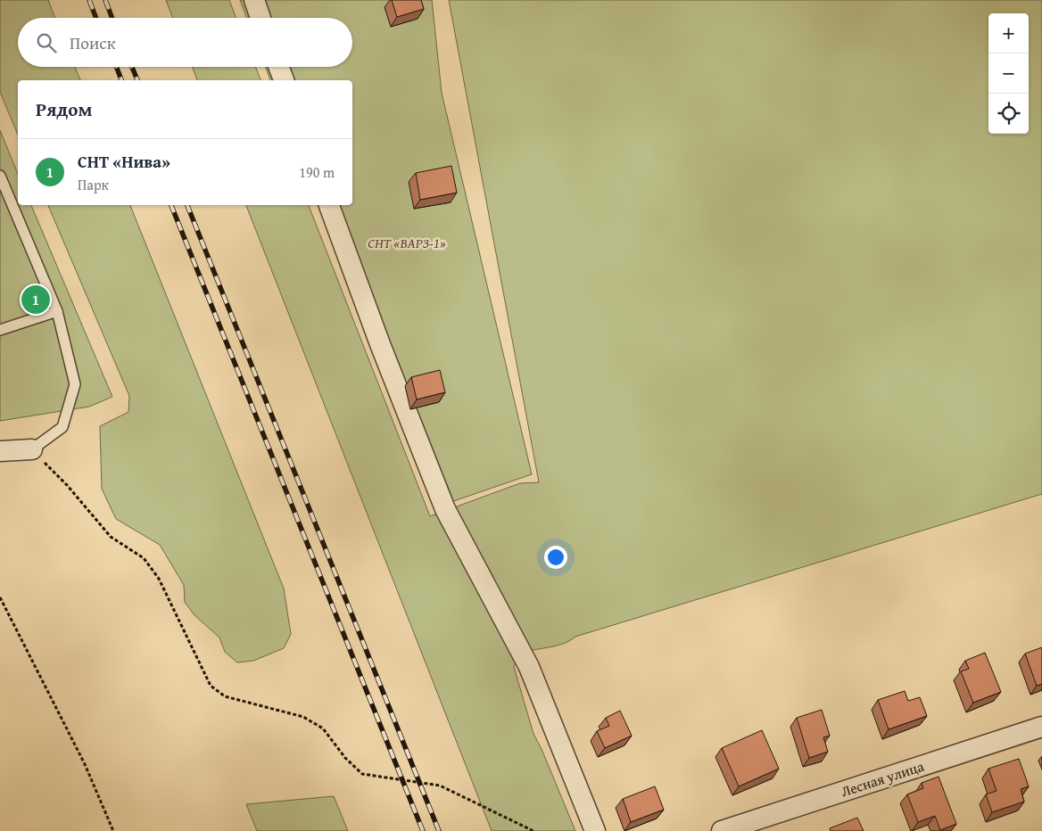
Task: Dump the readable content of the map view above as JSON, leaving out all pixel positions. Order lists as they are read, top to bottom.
{
  "streets": {
    "street": ["Лесная улица"]
  },
  "parks": ["СНТ «ВАРЗ-1»"],
  "page": {
    "map_buttons": ["+", "−"],
    "search": "Поиск",
    "heading": "Рядом",
    "list": [
      {
        "mark": "1",
        "name": "СНТ «Нива»",
        "note": "Парк",
        "value": "190 m"
      }
    ],
    "pins": "1"
  }
}
